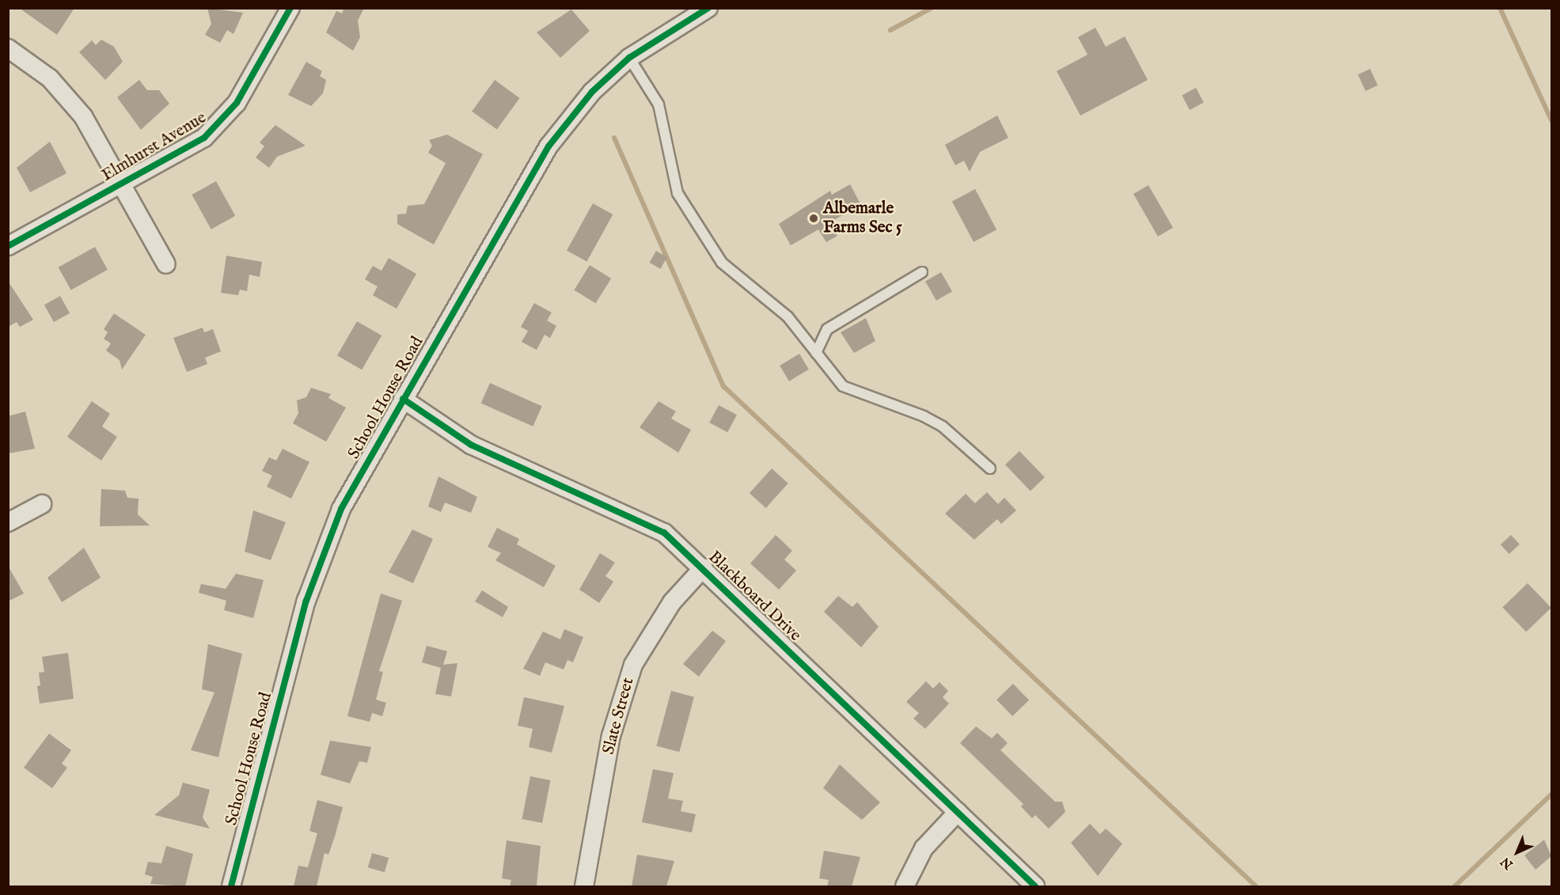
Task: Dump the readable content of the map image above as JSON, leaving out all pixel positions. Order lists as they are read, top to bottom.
{
  "streets": {
    "street": [
      "Elmhurst Avenue",
      "School House Road",
      "Blackboard Drive",
      "Slate Street"
    ]
  },
  "crossings": [
    ["School House Road", "Blackboard Drive"],
    ["Blackboard Drive", "Slate Street"]
  ],
  "places": ["Albemarle Farms Sec 5"],
  "north": "bottom left"
}
